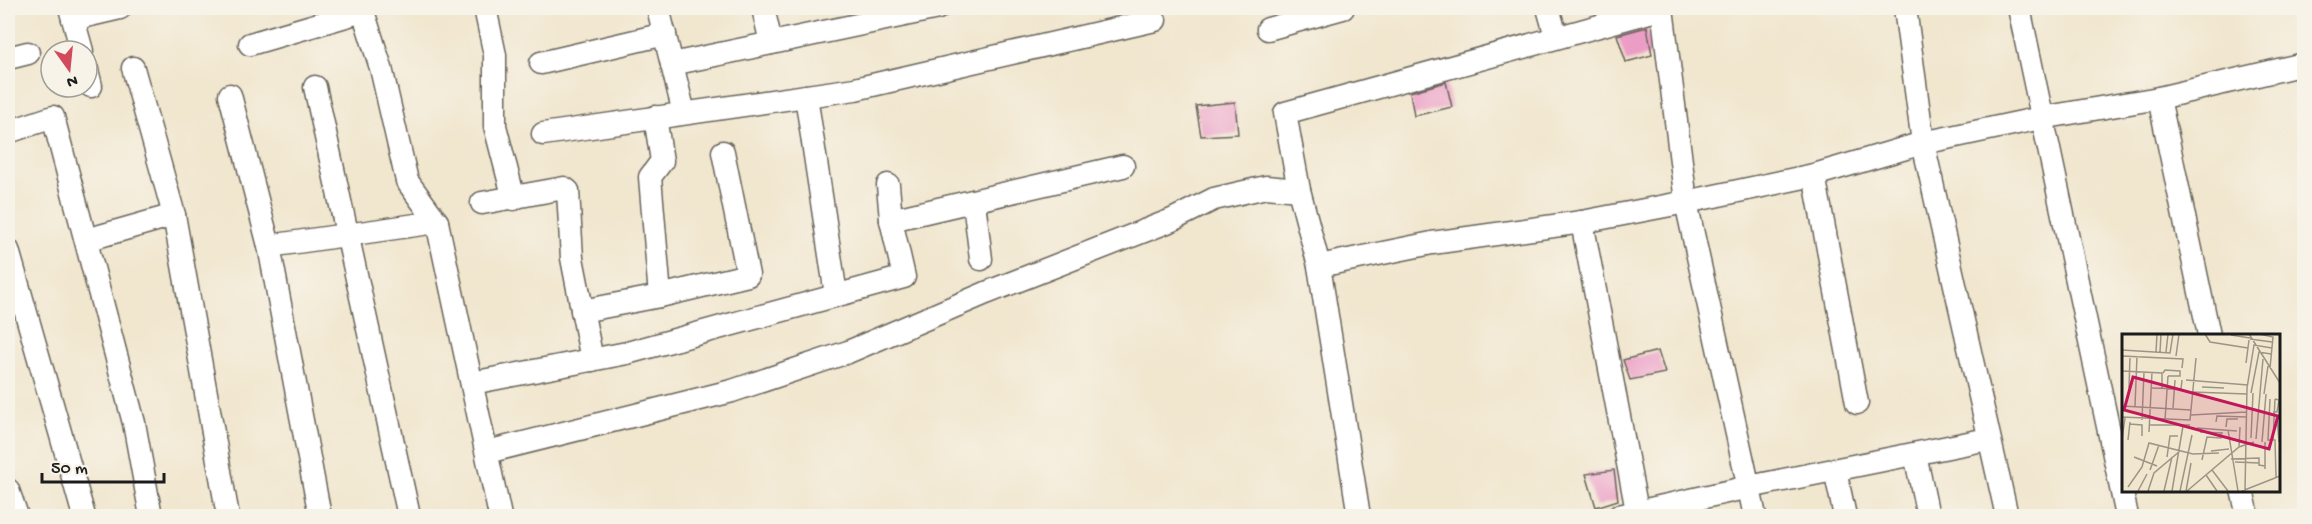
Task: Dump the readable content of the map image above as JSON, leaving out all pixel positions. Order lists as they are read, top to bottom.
{
  "scale_bar": "50 m",
  "north": "bottom"
}
